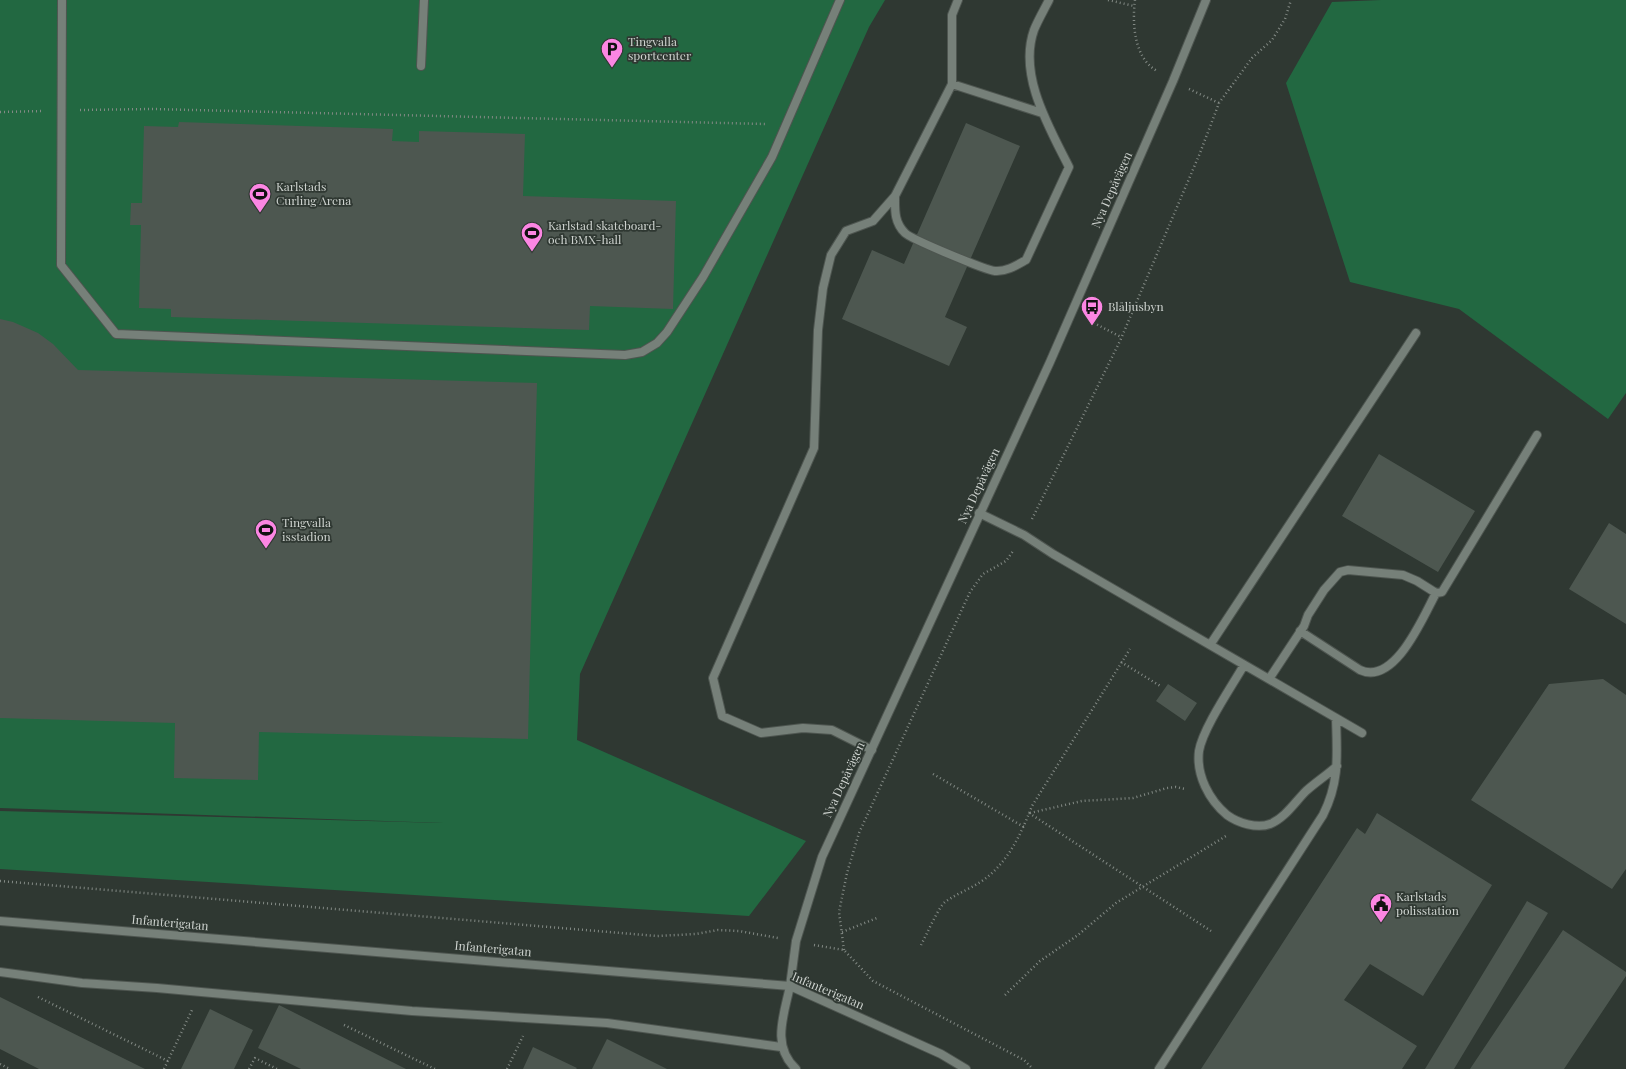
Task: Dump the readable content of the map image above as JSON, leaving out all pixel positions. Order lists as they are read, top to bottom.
{
  "streets": {
    "street": ["Nya Depåvägen", "Infanterigatan"]
  },
  "crossings": [
    ["Nya Depåvägen", "Infanterigatan"]
  ],
  "places": {
    "parking": ["Tingvalla sportcenter"],
    "sports": ["Karlstads Curling Arena", "Karlstad skateboard- och BMX-hall", "Tingvalla isstadion"],
    "bus stop": ["Blåljusbyn"],
    "public building": ["Karlstads polisstation"]
  }
}
